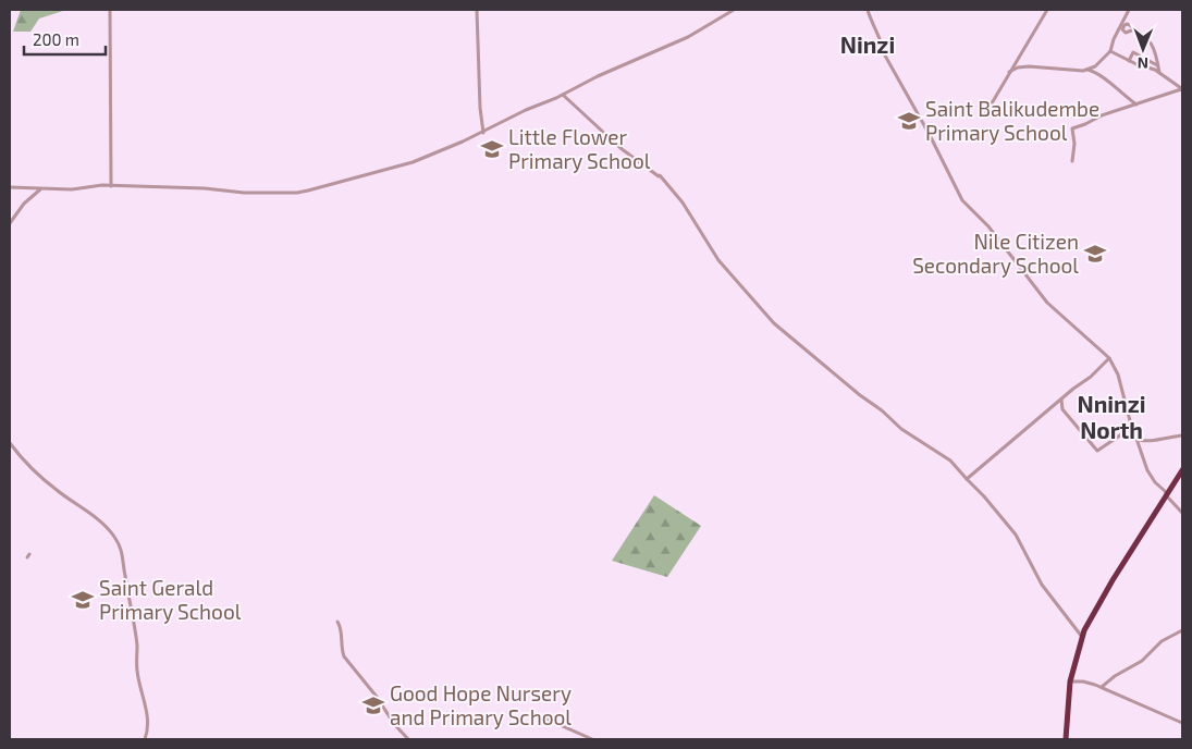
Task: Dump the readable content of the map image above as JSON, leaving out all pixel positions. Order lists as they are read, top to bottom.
{
  "districts": ["Ninzi", "Nninzi North"],
  "places": {
    "school or university": [
      "Saint Balikudembe Primary School",
      "Little Flower Primary School",
      "Nile Citizen Secondary School",
      "Saint Gerald Primary School",
      "Good Hope Nursery and Primary School"
    ]
  },
  "scale_bar": "200 m",
  "north": "bottom"
}
